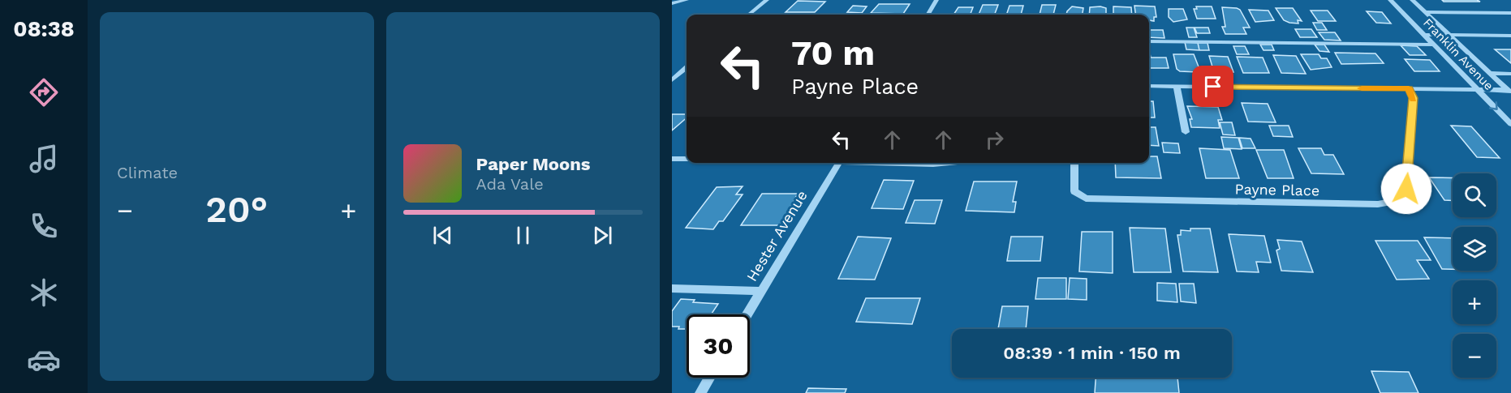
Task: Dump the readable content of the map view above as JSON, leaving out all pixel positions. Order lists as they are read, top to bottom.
{
  "streets": {
    "street": ["Franklin Avenue", "Payne Place", "Hester Avenue"]
  },
  "page": {
    "tabs": "08:38",
    "tile": "Climate",
    "turn": ["70 m", "Payne Place"],
    "song": ["Paper Moons", "Ada Vale"],
    "map_buttons": ["+", "−"],
    "heat": ["−", "20°", "+"],
    "limit": "30",
    "trip": "08:39 · 1 min · 150 m"
  }
}
